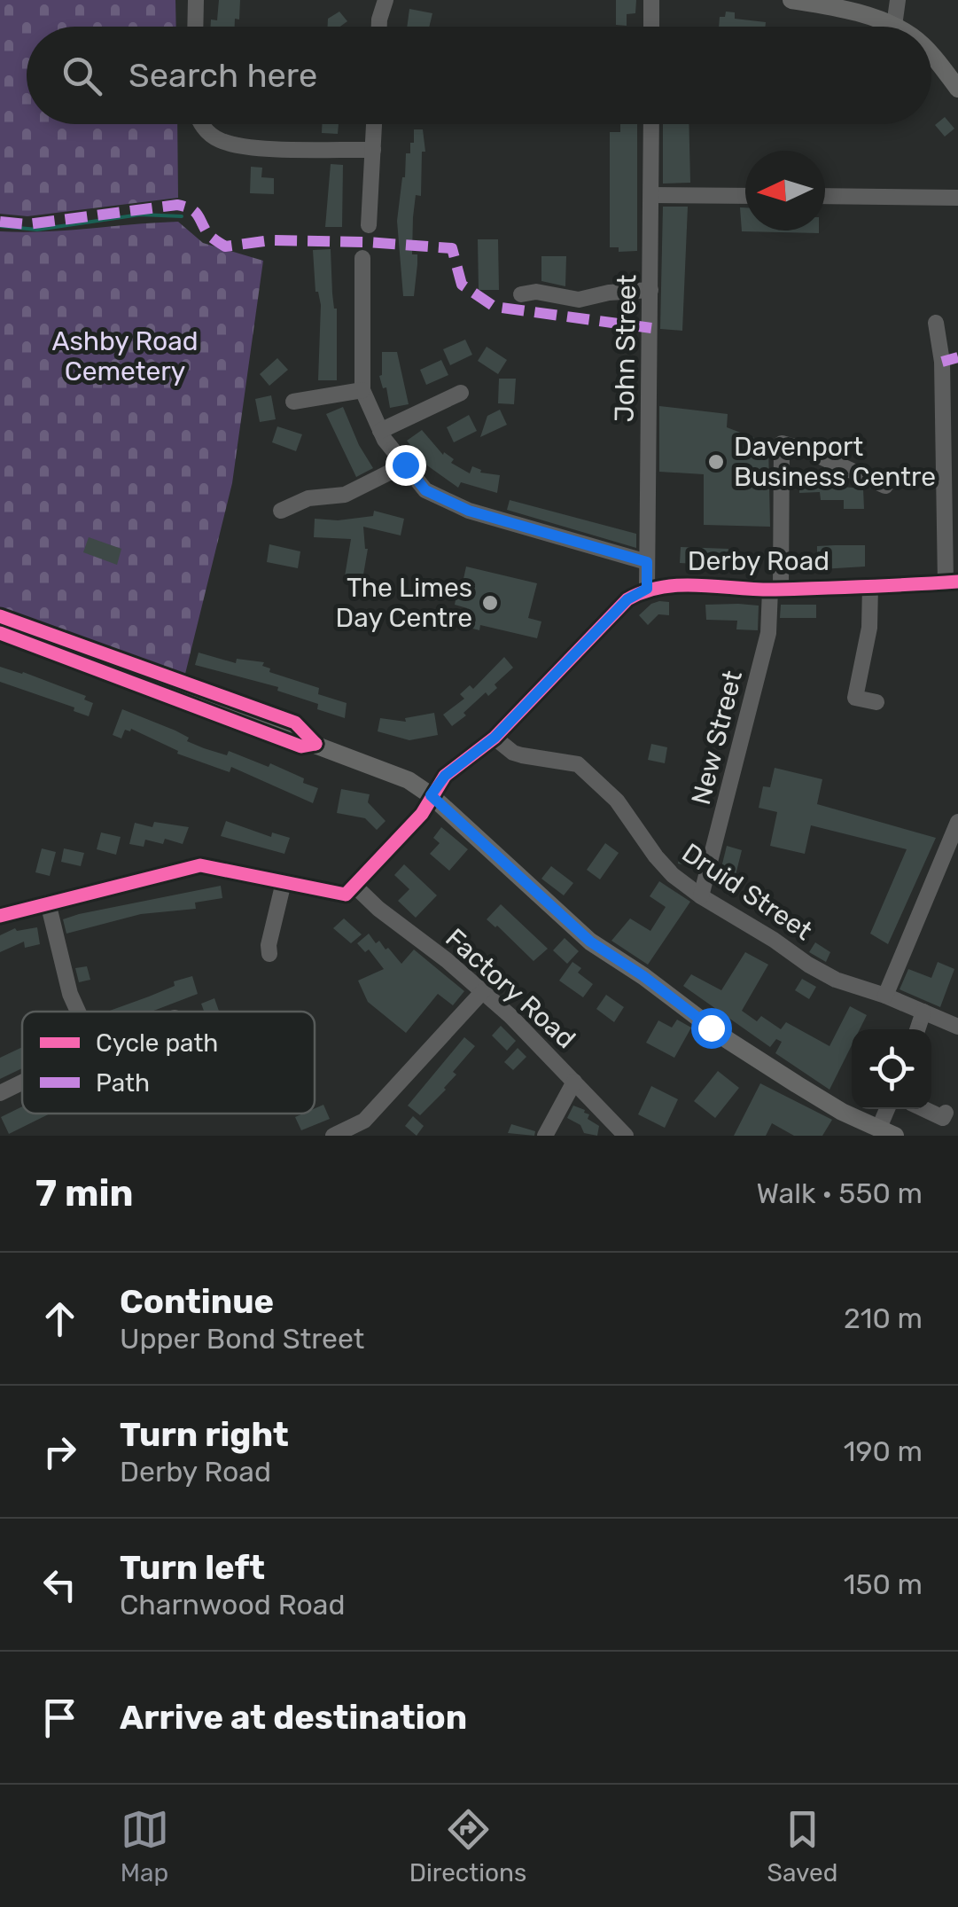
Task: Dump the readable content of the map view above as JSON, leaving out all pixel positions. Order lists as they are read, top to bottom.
{
  "streets": {
    "street": [
      "John Street",
      "Derby Road",
      "New Street",
      "Druid Street",
      "Factory Road"
    ]
  },
  "crossings": [
    ["John Street", "Derby Road"],
    ["Derby Road", "New Street"],
    ["New Street", "Druid Street"]
  ],
  "parks": ["Ashby Road Cemetery"],
  "places": ["Davenport Business Centre", "The Limes Day Centre"],
  "legend": ["Cycle path", "Path"],
  "north": "left",
  "page": {
    "search": "Search here",
    "heading": ["7 min", "Walk · 550 m"],
    "list": [
      ["Continue", "Upper Bond Street", "210 m"],
      ["Turn right", "Derby Road", "190 m"],
      ["Turn left", "Charnwood Road", "150 m"],
      "Arrive at destination"
    ],
    "nav": ["Map", "Directions", "Saved"]
  }
}
